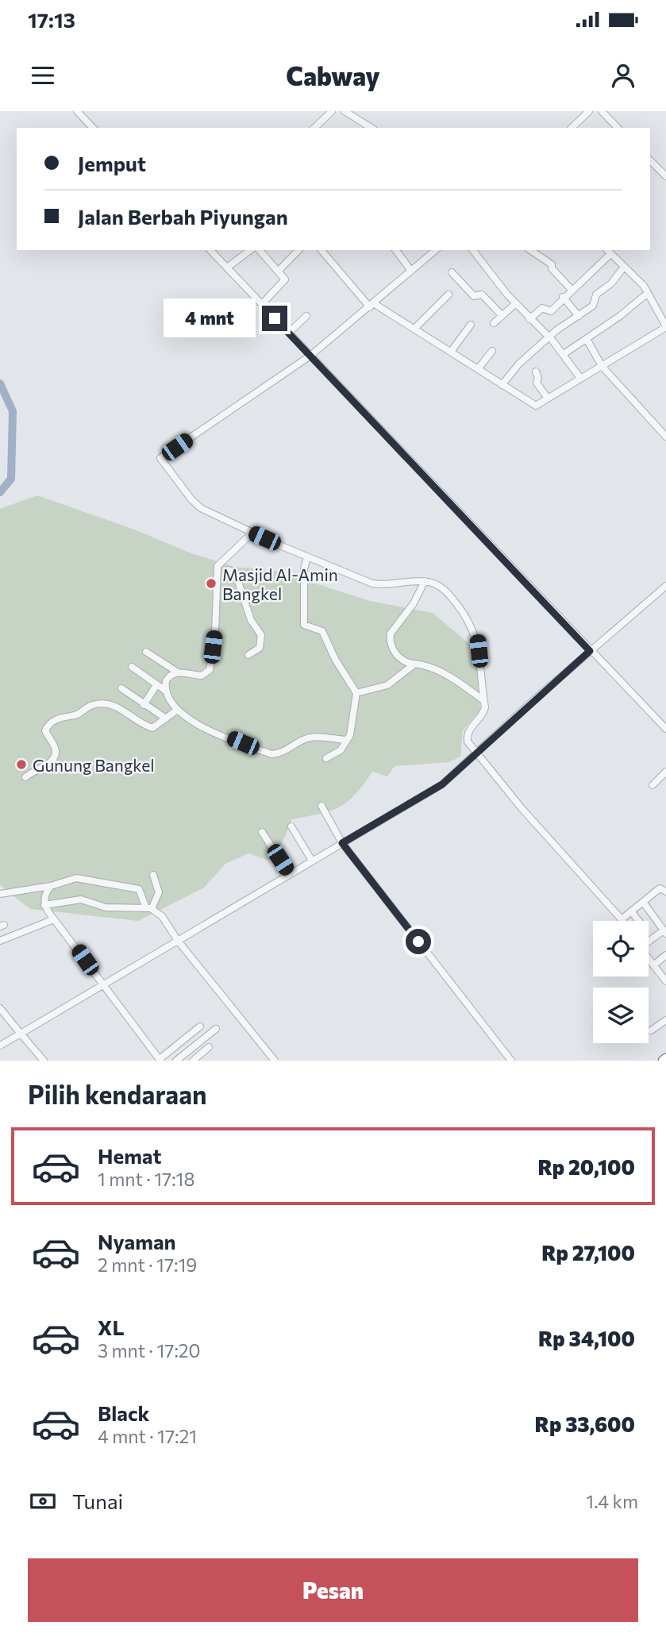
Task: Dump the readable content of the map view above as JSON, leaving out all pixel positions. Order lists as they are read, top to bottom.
{
  "places": ["Masjid Al-Amin Bangkel", "Gunung Bangkel"],
  "page": {
    "status": "17:13",
    "header": "Cabway",
    "banner": ["Jemput", "Jalan Berbah Piyungan"],
    "bubble": "4 mnt",
    "heading": "Pilih kendaraan",
    "list": [
      {
        "name": "Hemat",
        "note": "1 mnt · 17:18",
        "value": "Rp 20,100"
      },
      {
        "name": "Nyaman",
        "note": "2 mnt · 17:19",
        "value": "Rp 27,100"
      },
      {
        "name": "XL",
        "note": "3 mnt · 17:20",
        "value": "Rp 34,100"
      },
      {
        "name": "Black",
        "note": "4 mnt · 17:21",
        "value": "Rp 33,600"
      }
    ],
    "pay": ["Tunai", "1.4 km"],
    "buttons": "Pesan"
  }
}
